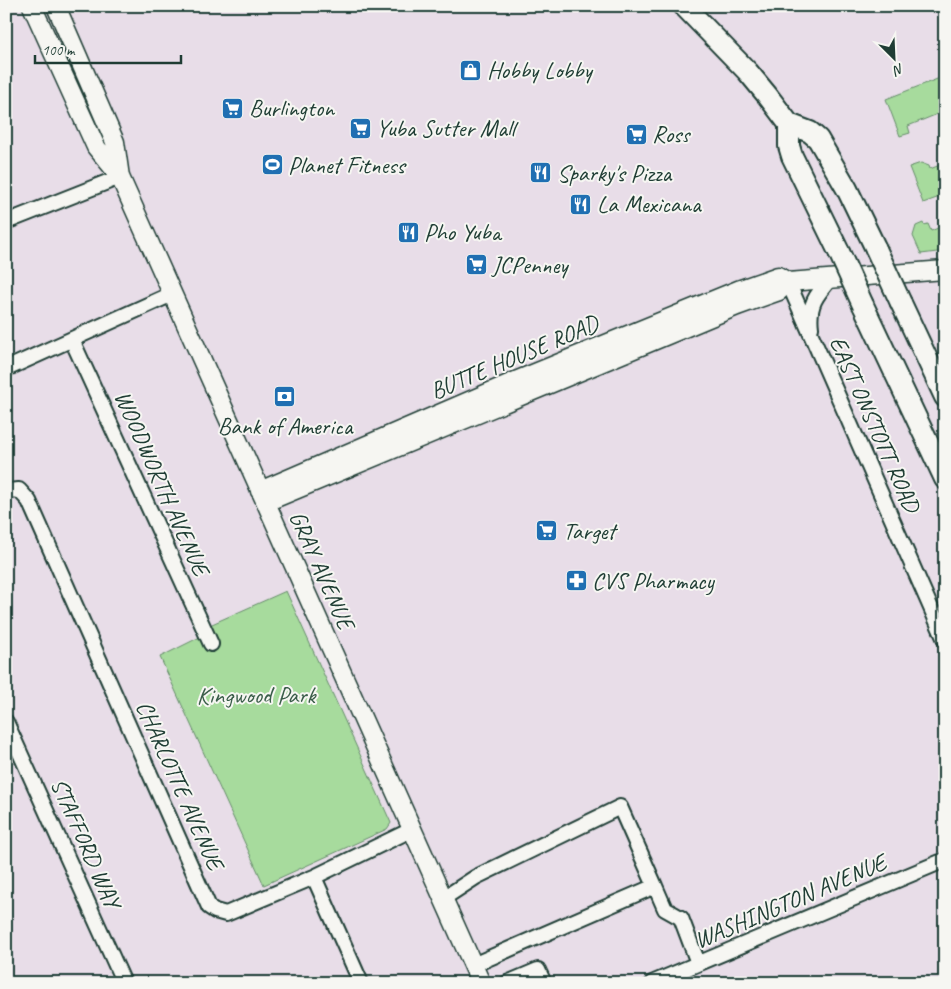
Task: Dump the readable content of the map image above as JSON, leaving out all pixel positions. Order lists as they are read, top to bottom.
{
  "streets": {
    "main road": ["BUTTE HOUSE ROAD", "GRAY AVENUE"],
    "street": [
      "EAST ONSTOTT ROAD",
      "WOODWORTH AVENUE",
      "CHARLOTTE AVENUE",
      "STAFFORD WAY",
      "WASHINGTON AVENUE"
    ]
  },
  "crossings": [
    ["BUTTE HOUSE ROAD", "EAST ONSTOTT ROAD"],
    ["BUTTE HOUSE ROAD", "GRAY AVENUE"],
    ["GRAY AVENUE", "CHARLOTTE AVENUE"]
  ],
  "parks": ["Kingwood Park"],
  "places": {
    "shop": ["Hobby Lobby"],
    "supermarket": [
      "Burlington",
      "Yuba Sutter Mall",
      "Ross",
      "JCPenney",
      "Target"
    ],
    "sports": ["Planet Fitness"],
    "restaurant": ["Sparky's Pizza", "La Mexicana", "Pho Yuba"],
    "bank": ["Bank of America"],
    "pharmacy": ["CVS Pharmacy"]
  },
  "scale_bar": "100 m",
  "north": "bottom right"
}
